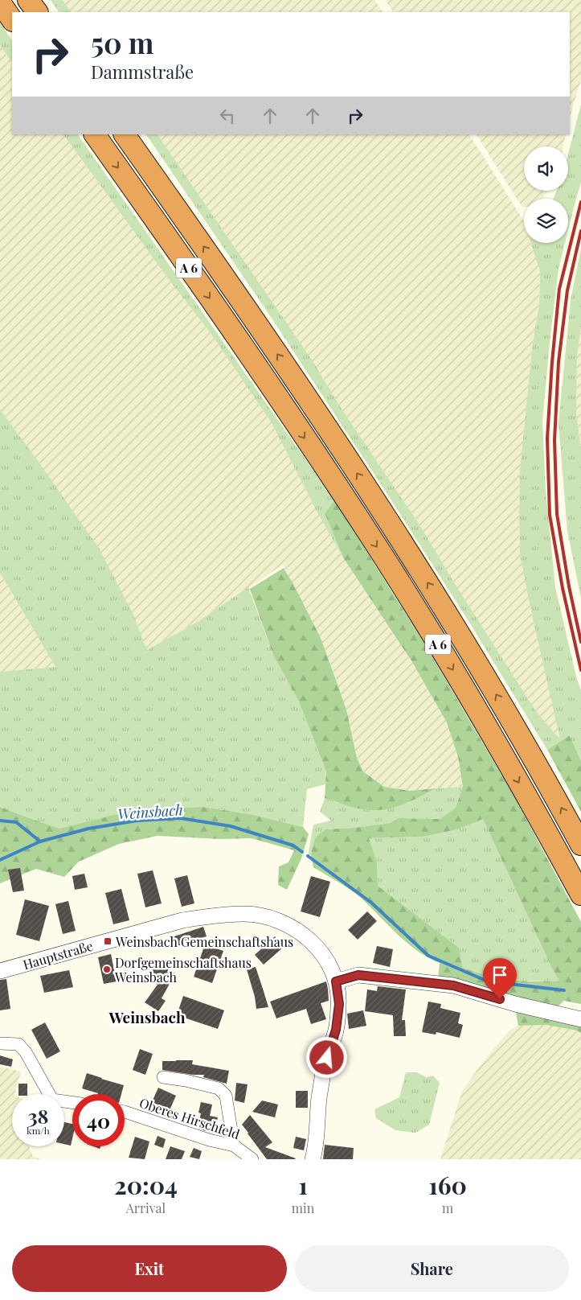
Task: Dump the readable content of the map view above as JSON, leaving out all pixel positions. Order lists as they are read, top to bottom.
{
  "streets": {
    "highway": ["A 6"],
    "street": ["Hauptstraße", "Oberes Hirschfeld"]
  },
  "districts": ["Weinsbach"],
  "water": ["Weinsbach"],
  "places": {
    "transit": ["Weinsbach Gemeinschaftshaus"],
    "other": ["Dorfgemeinschaftshaus Weinsbach"]
  },
  "page": {
    "turn": ["50 m", "Dammstraße"],
    "speed": "38 km/h",
    "limit": "40",
    "eta": [
      "20:04",
      "Arrival",
      "1",
      "min",
      "160",
      "m"
    ],
    "buttons": ["Exit", "Share"]
  }
}
